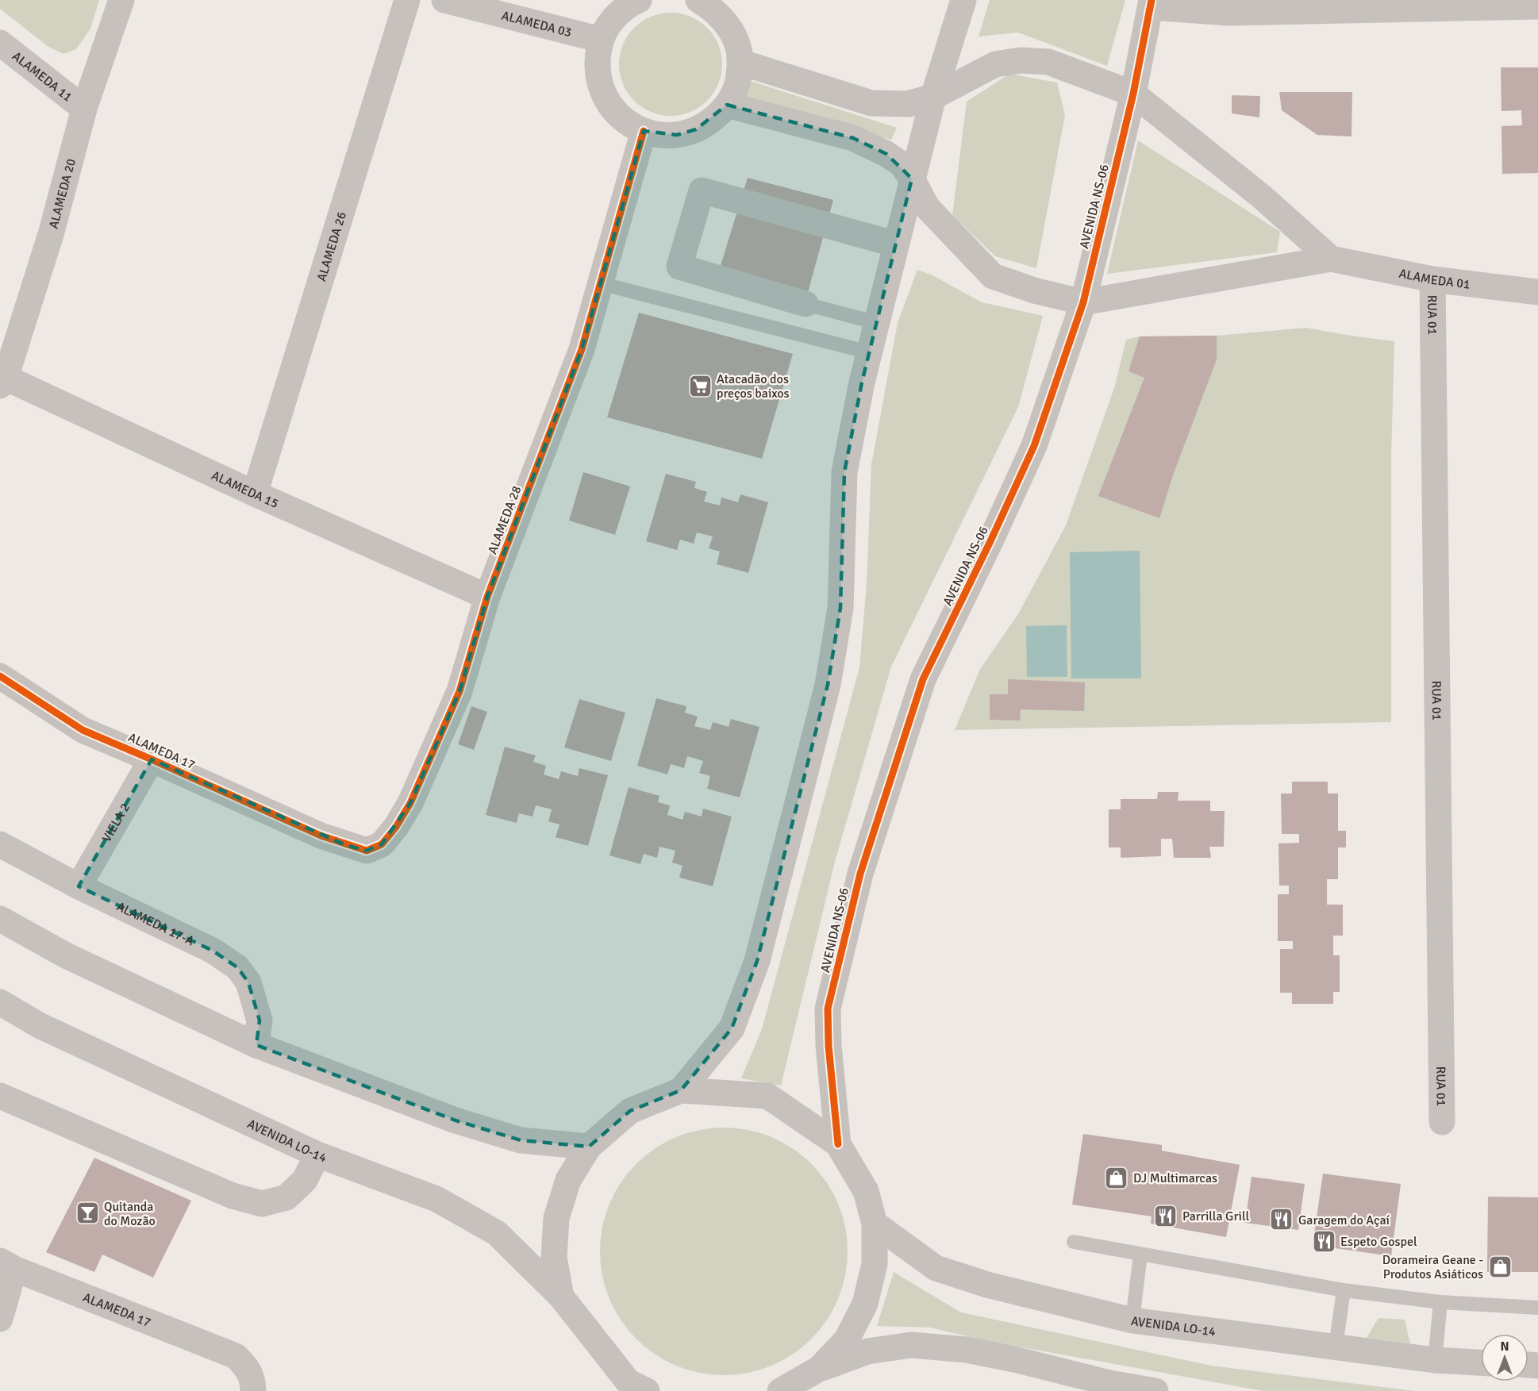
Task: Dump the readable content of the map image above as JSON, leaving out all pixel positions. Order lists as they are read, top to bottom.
{
  "streets": {
    "street": [
      "ALAMEDA 03",
      "ALAMEDA 11",
      "ALAMEDA 20",
      "AVENIDA NS-06",
      "ALAMEDA 26",
      "ALAMEDA 01",
      "RUA 01",
      "ALAMEDA 15",
      "ALAMEDA 28",
      "ALAMEDA 17",
      "VIELA 2",
      "ALAMEDA 17-A",
      "AVENIDA LO-14"
    ]
  },
  "crossings": [
    ["ALAMEDA 11", "ALAMEDA 20"],
    ["ALAMEDA 20", "ALAMEDA 15"],
    ["ALAMEDA 26", "ALAMEDA 15"],
    ["ALAMEDA 01", "RUA 01"],
    ["ALAMEDA 15", "ALAMEDA 28"],
    ["ALAMEDA 28", "ALAMEDA 17"],
    ["ALAMEDA 17", "VIELA 2"],
    ["VIELA 2", "ALAMEDA 17-A"]
  ],
  "places": {
    "supermarket": ["Atacadão dos preços baixos"],
    "shop": ["DJ Multimarcas", "Dorameira Geane - Produtos Asiáticos"],
    "bar": ["Quitanda do Mozão"],
    "restaurant": ["Parrilla Grill", "Garagem do Açaí", "Espeto Gospel"]
  },
  "north": "top"
}
